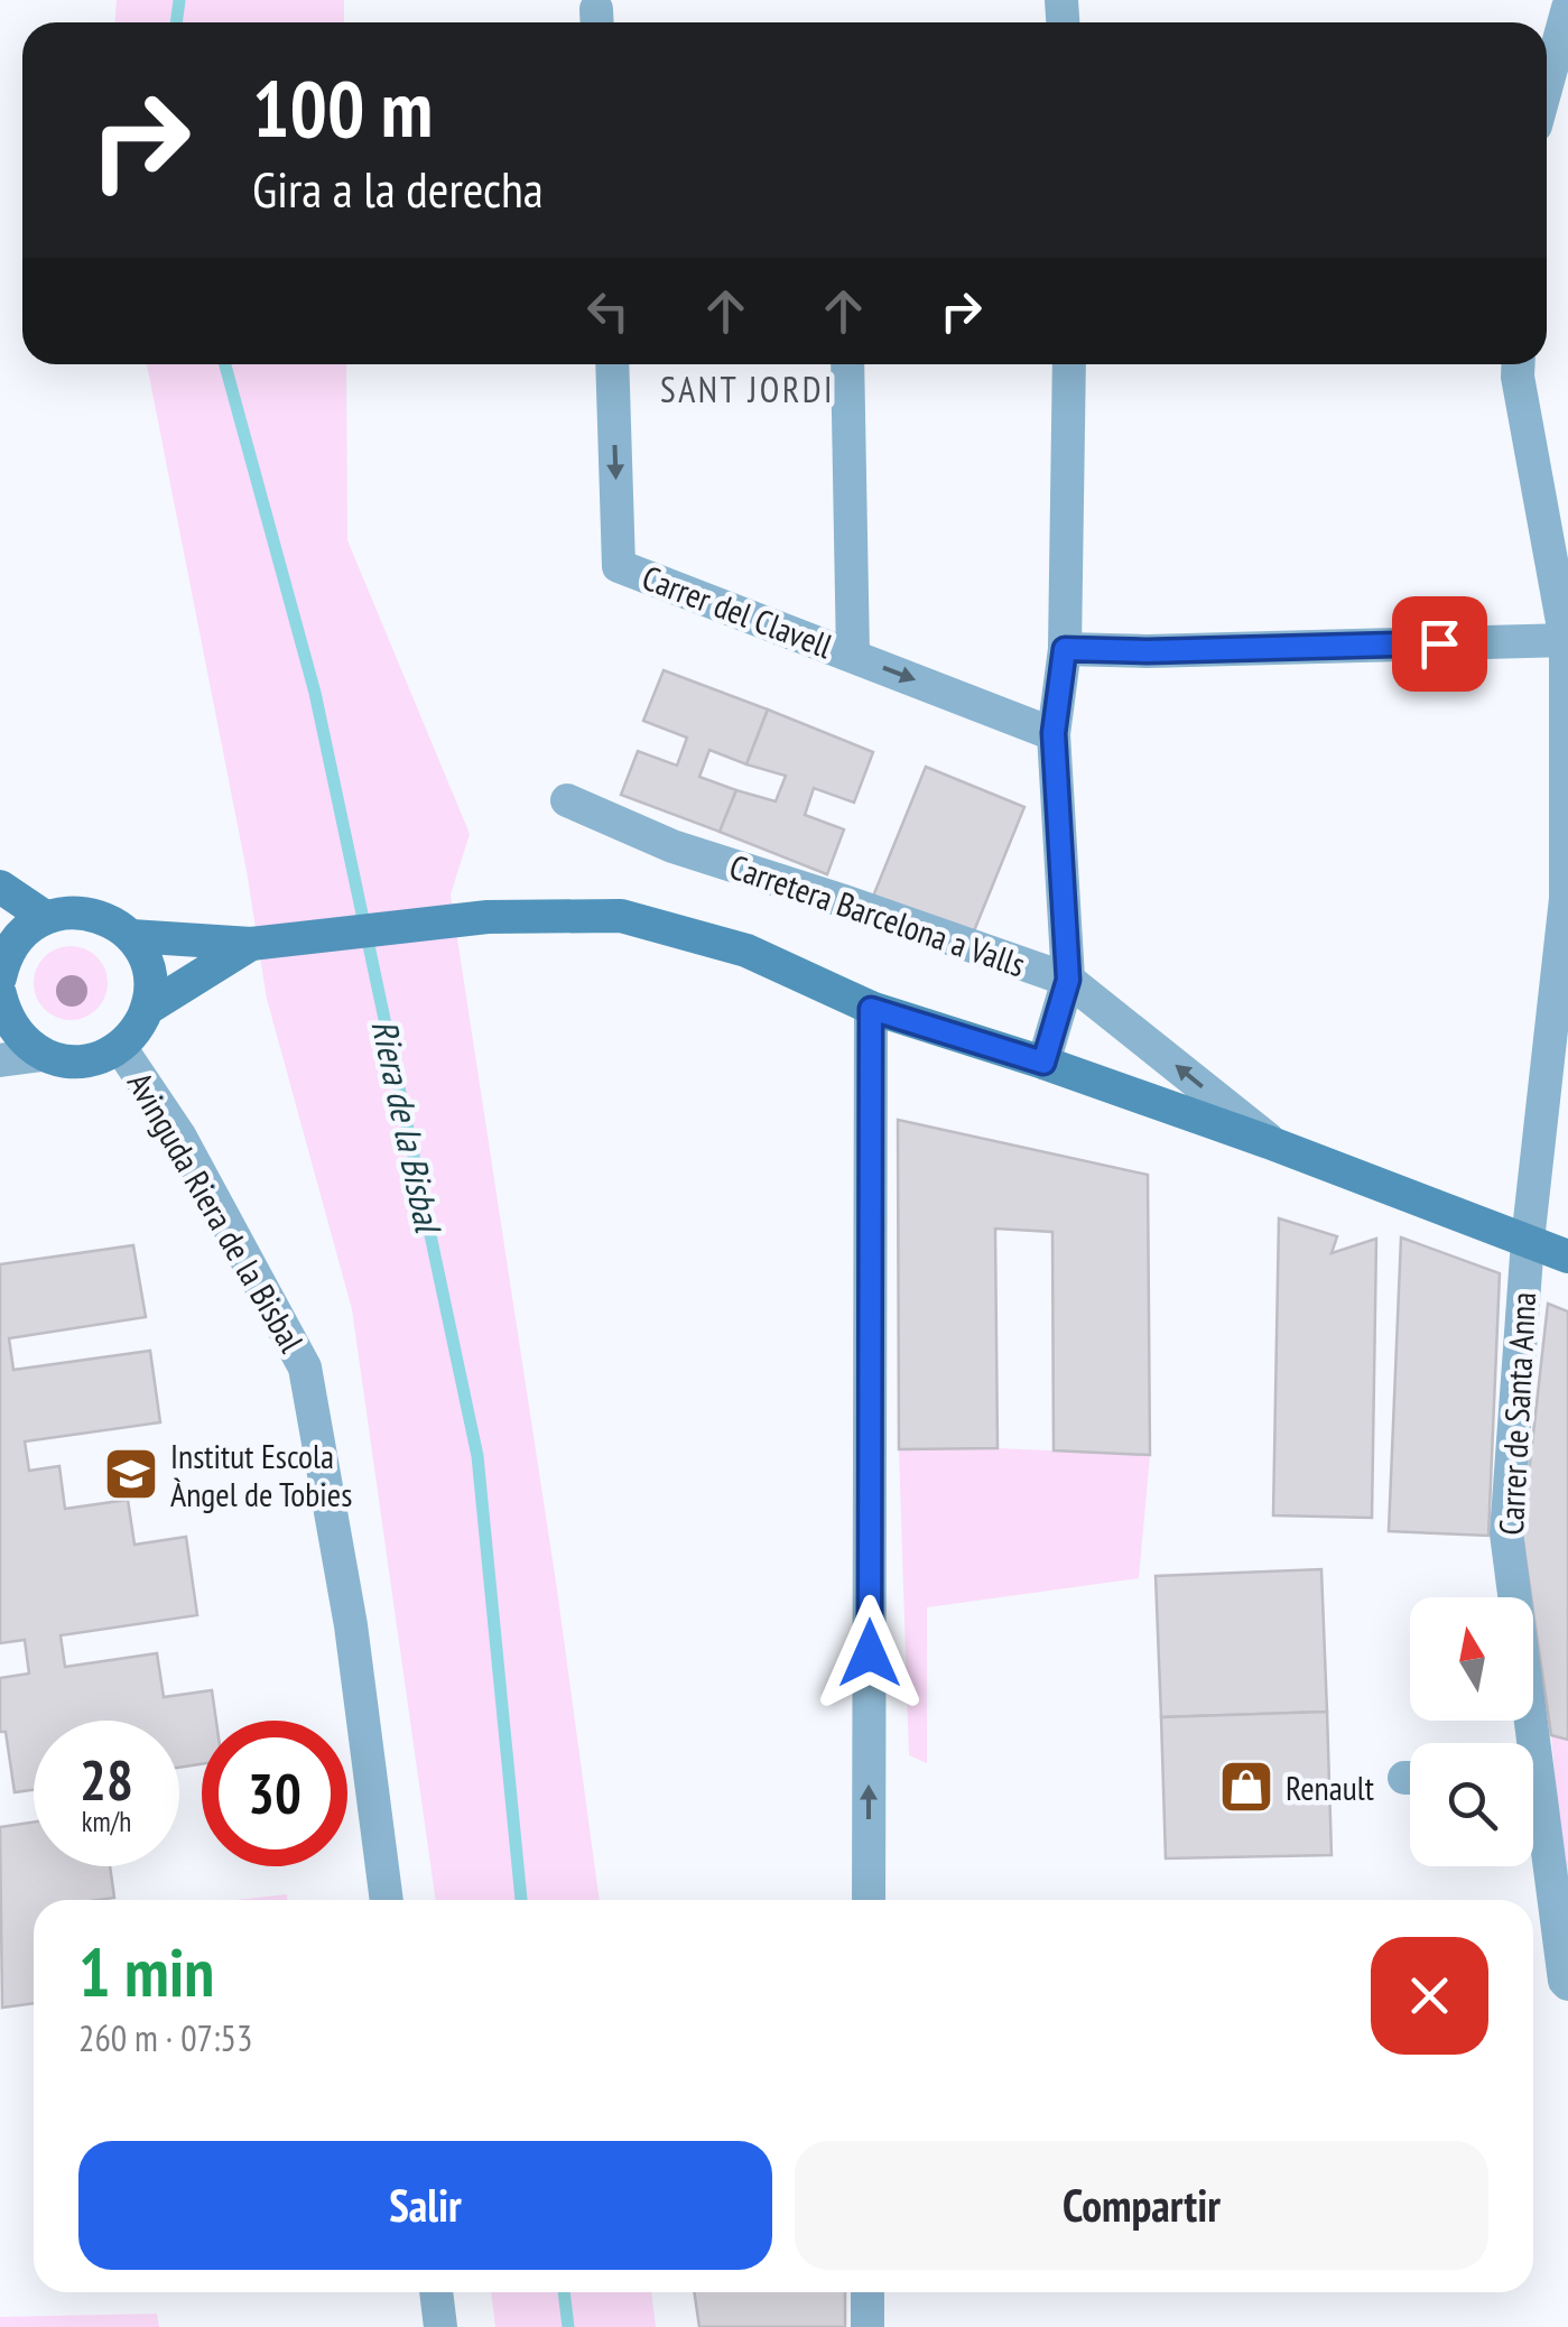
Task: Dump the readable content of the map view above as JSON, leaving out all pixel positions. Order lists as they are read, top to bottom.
{
  "streets": {
    "street": [
      "Carrer del Clavell",
      "Carretera Barcelona a Valls",
      "Avinguda Riera de la Bisbal",
      "Carrer de Santa Anna"
    ]
  },
  "one_way": ["Carrer del Clavell"],
  "districts": ["SANT JORDI"],
  "water": ["Riera de la Bisbal"],
  "places": {
    "school or university": ["Institut Escola Àngel de Tobies"],
    "shop": ["Renault"]
  },
  "north": "top",
  "page": {
    "turn": ["100 m", "Gira a la derecha"],
    "speed": "28 km/h",
    "limit": "30",
    "heading": ["1 min", "260 m · 07:53"],
    "buttons": ["Salir", "Compartir"]
  }
}
